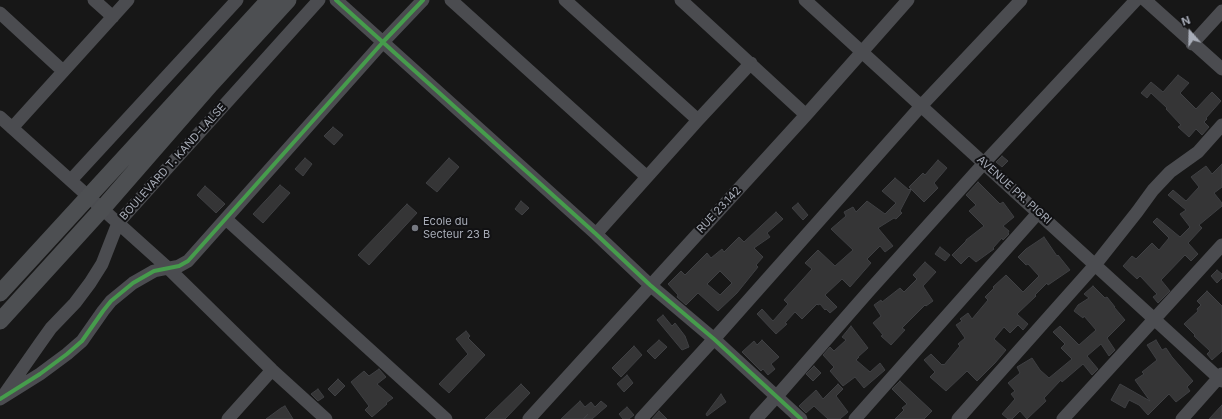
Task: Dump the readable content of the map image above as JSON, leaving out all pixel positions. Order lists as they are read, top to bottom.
{
  "streets": {
    "street": ["BOULEVARD T. KAND-LALSE", "AVENUE PR. PIGRI", "RUE 23.142"]
  },
  "crossings": [
    ["AVENUE PR. PIGRI", "RUE 23.142"]
  ],
  "places": ["Ecole du Secteur 23 B"],
  "north": "top"
}
